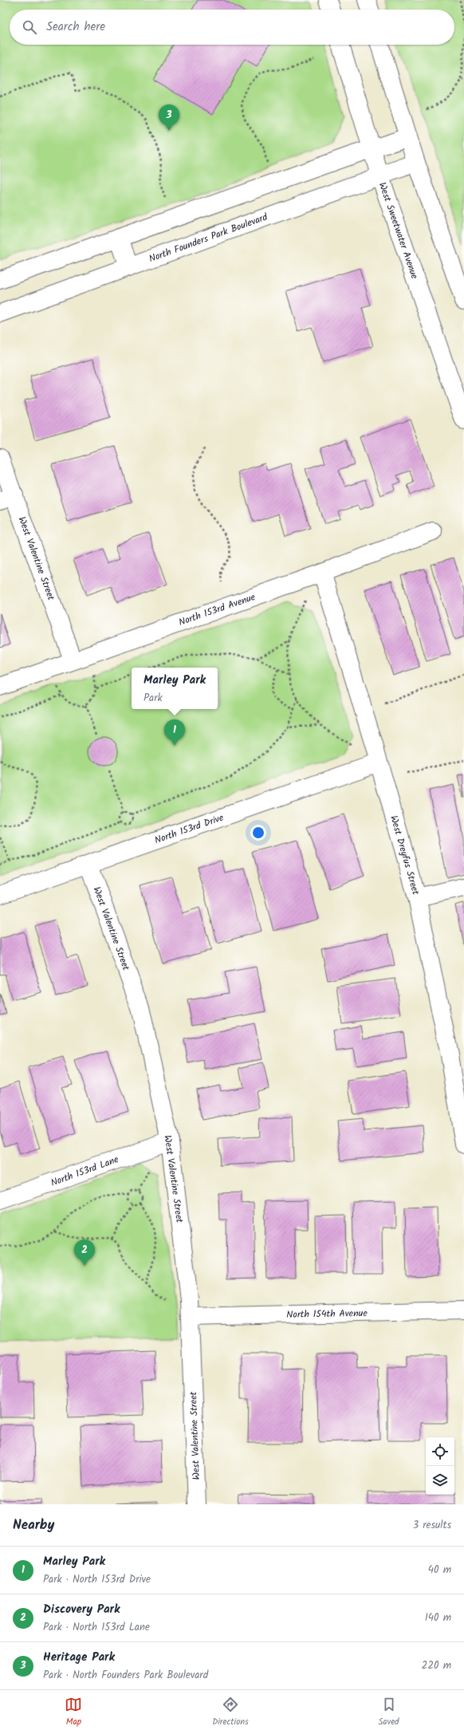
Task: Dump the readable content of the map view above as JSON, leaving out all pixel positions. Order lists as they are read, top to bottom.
{
  "streets": {
    "street": [
      "West Sweetwater Avenue",
      "North Founders Park Boulevard",
      "West Valentine Street",
      "North 153rd Avenue",
      "North 153rd Drive",
      "West Dreyfus Street",
      "North 153rd Lane",
      "North 154th Avenue"
    ]
  },
  "crossings": [
    ["West Sweetwater Avenue", "North Founders Park Boulevard"],
    ["West Valentine Street", "North 153rd Avenue"],
    ["West Valentine Street", "North 153rd Drive"],
    ["West Valentine Street", "North 153rd Lane"],
    ["West Valentine Street", "North 154th Avenue"],
    ["North 153rd Avenue", "West Dreyfus Street"],
    ["North 153rd Drive", "West Dreyfus Street"]
  ],
  "page": {
    "search": "Search here",
    "pins": ["3", "1", "2"],
    "popup": ["Marley Park", "Park"],
    "heading": ["Nearby", "3 results"],
    "list": [
      {
        "mark": "1",
        "name": "Marley Park",
        "note": "Park · North 153rd Drive",
        "value": "40 m"
      },
      {
        "mark": "2",
        "name": "Discovery Park",
        "note": "Park · North 153rd Lane",
        "value": "140 m"
      },
      {
        "mark": "3",
        "name": "Heritage Park",
        "note": "Park · North Founders Park Boulevard",
        "value": "220 m"
      }
    ],
    "nav": ["Map", "Directions", "Saved"]
  }
}
